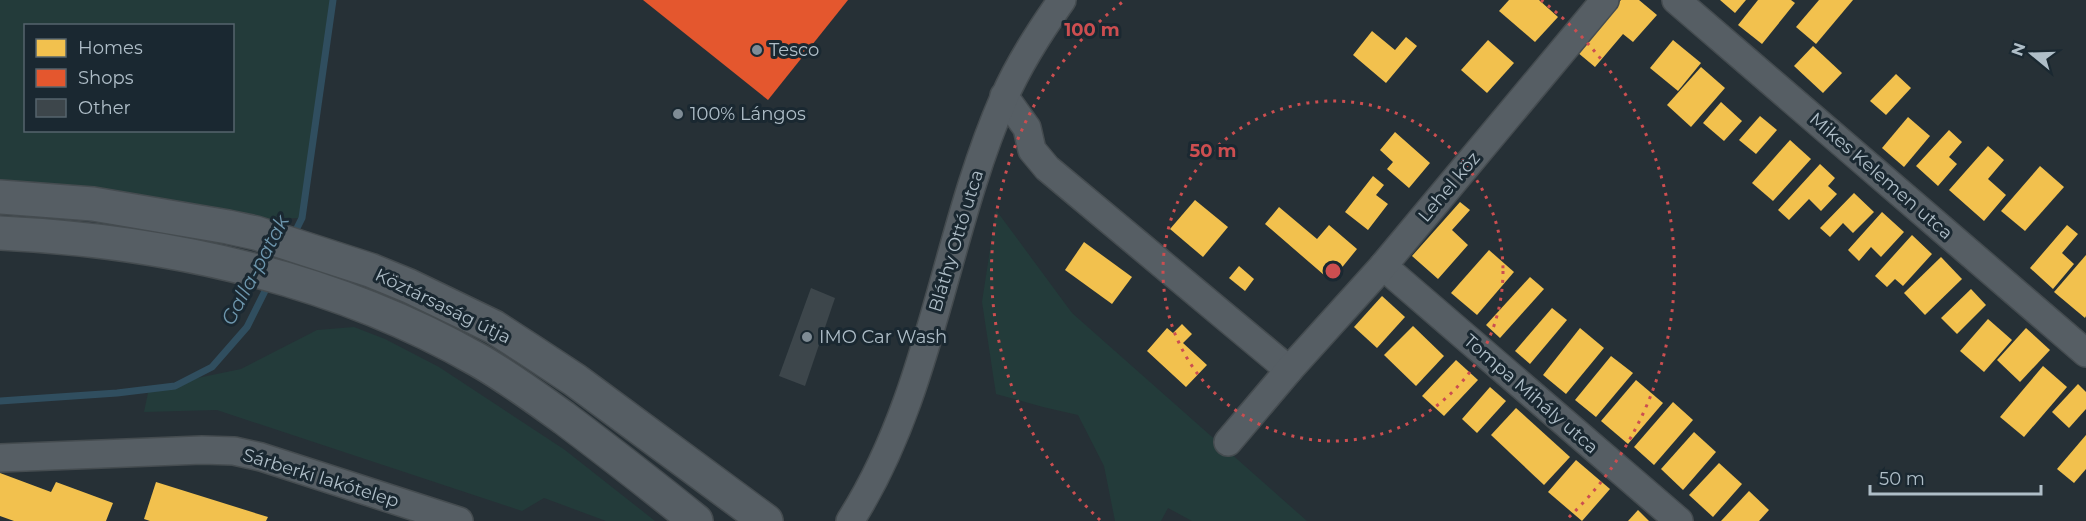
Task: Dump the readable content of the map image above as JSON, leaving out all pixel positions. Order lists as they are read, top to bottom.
{
  "streets": {
    "street": [
      "Mikes Kelemen utca",
      "Lehel köz",
      "Bláthy Ottó utca",
      "Köztársaság útja",
      "Tompa Mihály utca",
      "Sárberki lakótelep"
    ]
  },
  "crossings": [
    ["Lehel köz", "Tompa Mihály utca"]
  ],
  "water": ["Galla-patak"],
  "places": ["Tesco", "100% Lángos", "IMO Car Wash"],
  "legend": ["Homes", "Shops", "Other"],
  "scale_bar": "50 m",
  "north": "left",
  "rings": ["100 m", "50 m"]
}
